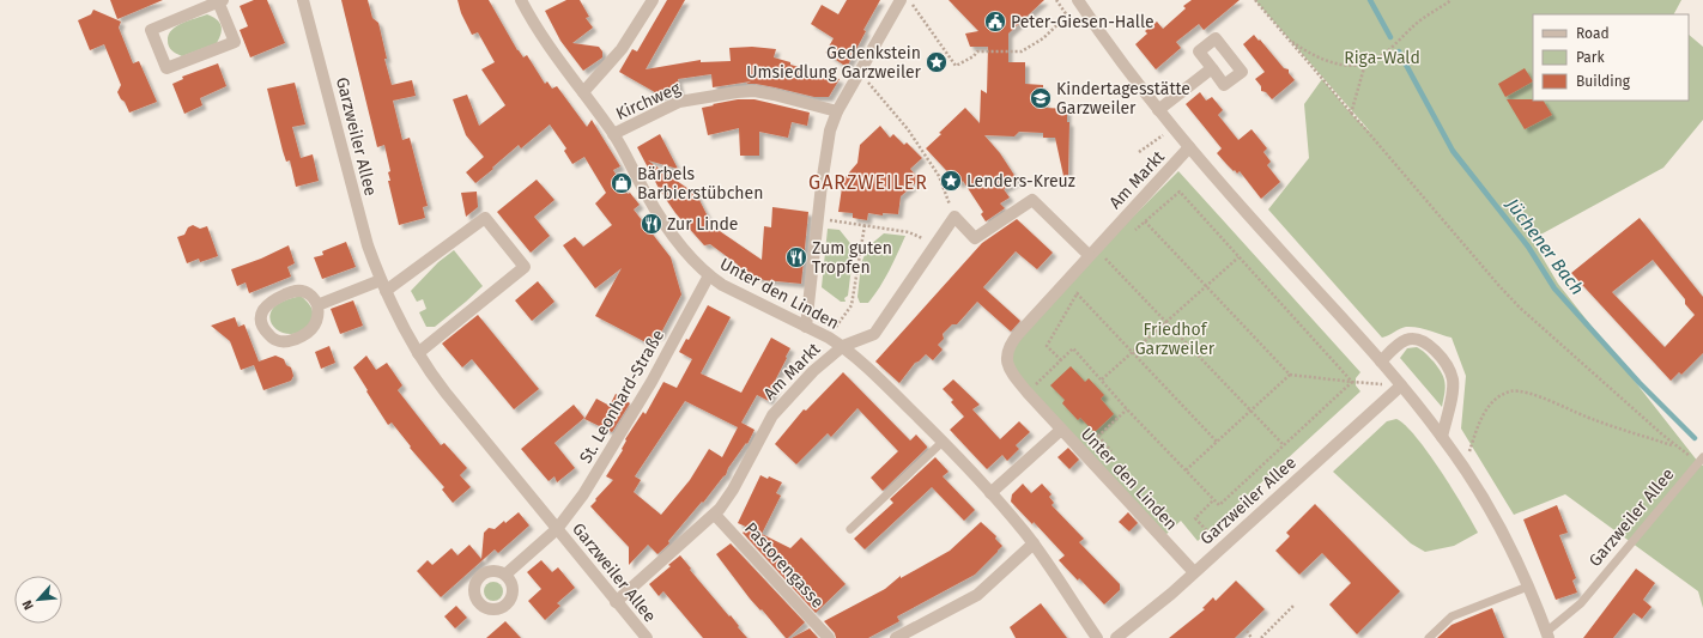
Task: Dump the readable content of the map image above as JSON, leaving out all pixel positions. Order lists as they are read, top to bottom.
{
  "streets": {
    "street": [
      "Kirchweg",
      "Garzweiler Allee",
      "Am Markt",
      "Unter den Linden",
      "St. Leonhard-Straße",
      "Pastorengasse"
    ]
  },
  "crossings": [
    ["Kirchweg", "Unter den Linden"],
    ["Garzweiler Allee", "Am Markt"],
    ["Garzweiler Allee", "Unter den Linden"],
    ["Garzweiler Allee", "St. Leonhard-Straße"],
    ["Am Markt", "Unter den Linden"],
    ["Am Markt", "Pastorengasse"],
    ["Unter den Linden", "St. Leonhard-Straße"]
  ],
  "districts": ["GARZWEILER"],
  "water": ["Jüchener Bach"],
  "parks": ["Riga-Wald", "Friedhof Garzweiler"],
  "places": {
    "public building": ["Peter-Giesen-Halle"],
    "place": ["Gedenkstein Umsiedlung Garzweiler", "Lenders-Kreuz"],
    "school or university": ["Kindertagesstätte Garzweiler"],
    "shop": ["Bärbels Barbierstübchen"],
    "restaurant": ["Zur Linde", "Zum guten Tropfen"]
  },
  "legend": ["Road", "Park", "Building"],
  "north": "bottom left"
}
